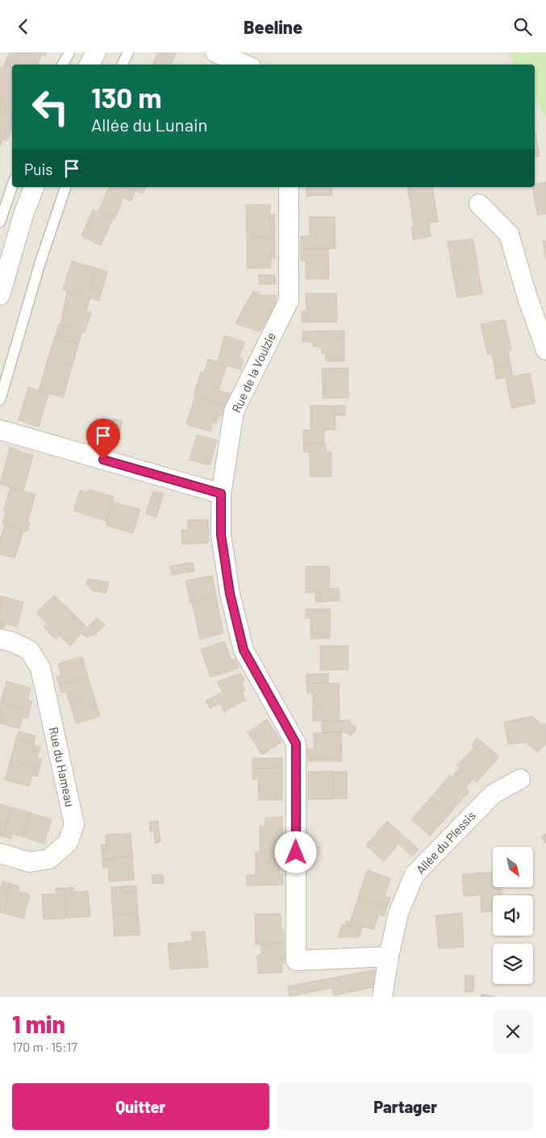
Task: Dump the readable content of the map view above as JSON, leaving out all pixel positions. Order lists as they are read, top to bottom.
{
  "streets": {
    "street": ["Rue de la Voulzie", "Rue du Hameau", "Allée du Plessis"]
  },
  "crossings": [
    ["Rue de la Voulzie", "Allée du Plessis"]
  ],
  "north": "bottom right",
  "page": {
    "header": "Beeline",
    "turn": ["130 m", "Allée du Lunain"],
    "then": "Puis",
    "heading": ["1 min", "170 m · 15:17"],
    "buttons": ["Quitter", "Partager"]
  }
}
